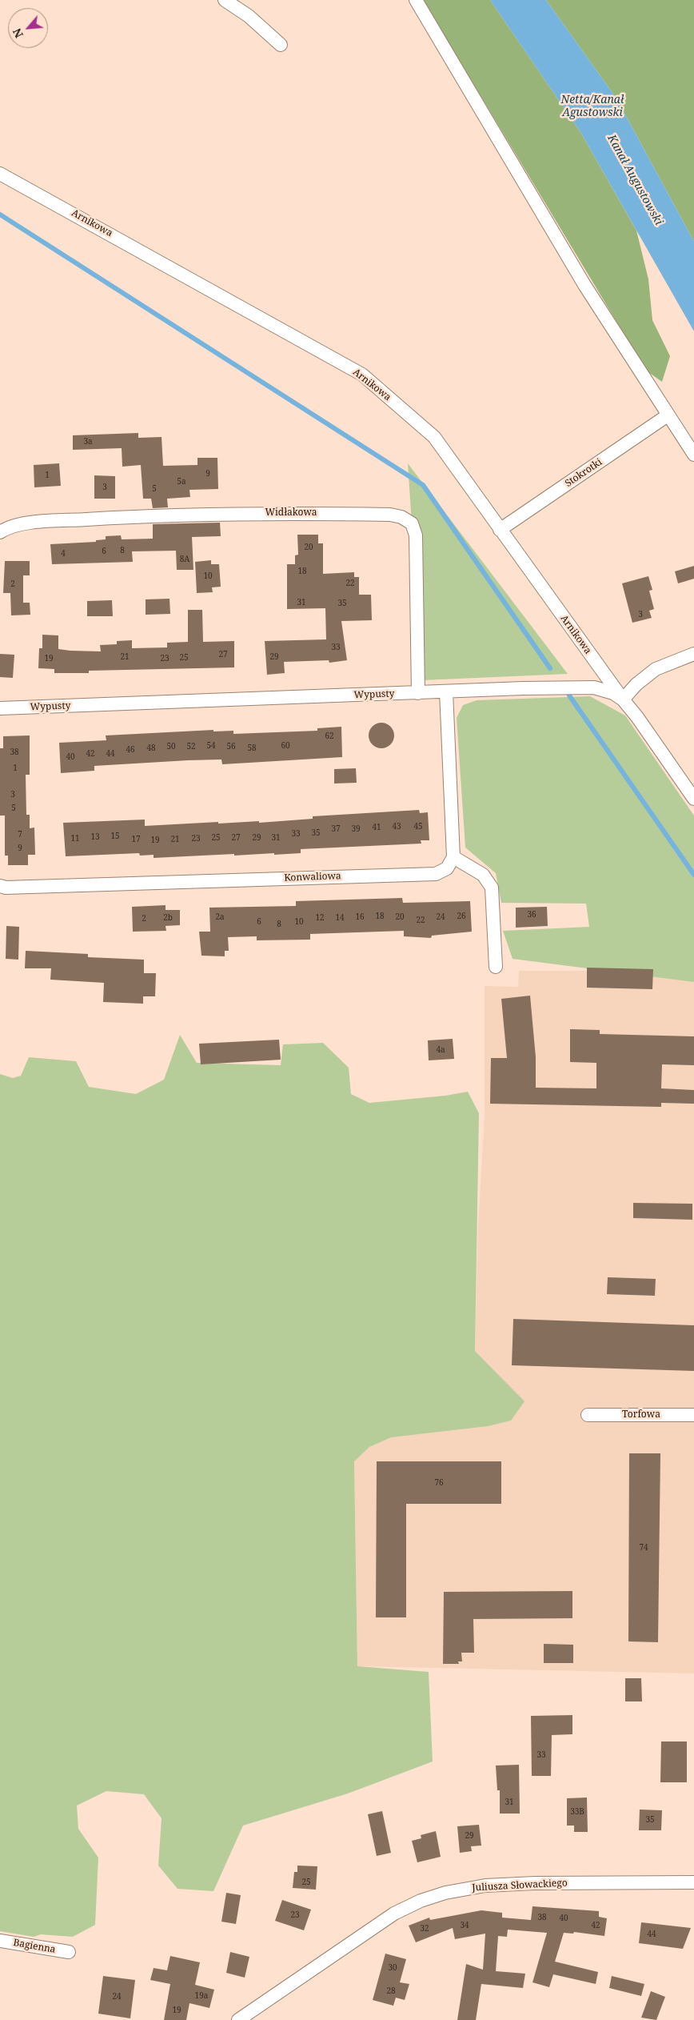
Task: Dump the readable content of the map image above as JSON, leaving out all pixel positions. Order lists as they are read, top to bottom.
{
  "streets": {
    "street": [
      "Arnikowa",
      "Stokrotki",
      "Widłakowa",
      "Wypusty",
      "Konwaliowa",
      "Torfowa",
      "Juliusza Słowackiego",
      "Bagienna"
    ]
  },
  "crossings": [
    ["Arnikowa", "Stokrotki"],
    ["Arnikowa", "Wypusty"],
    ["Widłakowa", "Wypusty"]
  ],
  "water": ["Netta/Kanał Agustowski", "Kanał Augustowski"],
  "house_numbers": [
    "3a",
    "9",
    "1",
    "5a",
    "3",
    "5",
    "20",
    "8",
    "6",
    "4",
    "8A",
    "18",
    "10",
    "22",
    "2",
    "31",
    "35",
    "3",
    "33",
    "27",
    "21",
    "29",
    "25",
    "19",
    "23",
    "62",
    "54",
    "60",
    "50",
    "52",
    "56",
    "48",
    "58",
    "46",
    "38",
    "42",
    "44",
    "40",
    "1",
    "3",
    "5",
    "43",
    "45",
    "41",
    "37",
    "39",
    "35",
    "33",
    "7",
    "15",
    "13",
    "25",
    "27",
    "29",
    "31",
    "11",
    "23",
    "17",
    "21",
    "19",
    "9",
    "36",
    "18",
    "26",
    "2a",
    "16",
    "20",
    "24",
    "2b",
    "12",
    "14",
    "2",
    "22",
    "6",
    "10",
    "8",
    "4a",
    "76",
    "74",
    "33",
    "31",
    "33B",
    "35",
    "29",
    "25",
    "23",
    "38",
    "40",
    "34",
    "42",
    "32",
    "44",
    "30",
    "28",
    "19a",
    "24",
    "19"
  ],
  "north": "bottom left"
}
